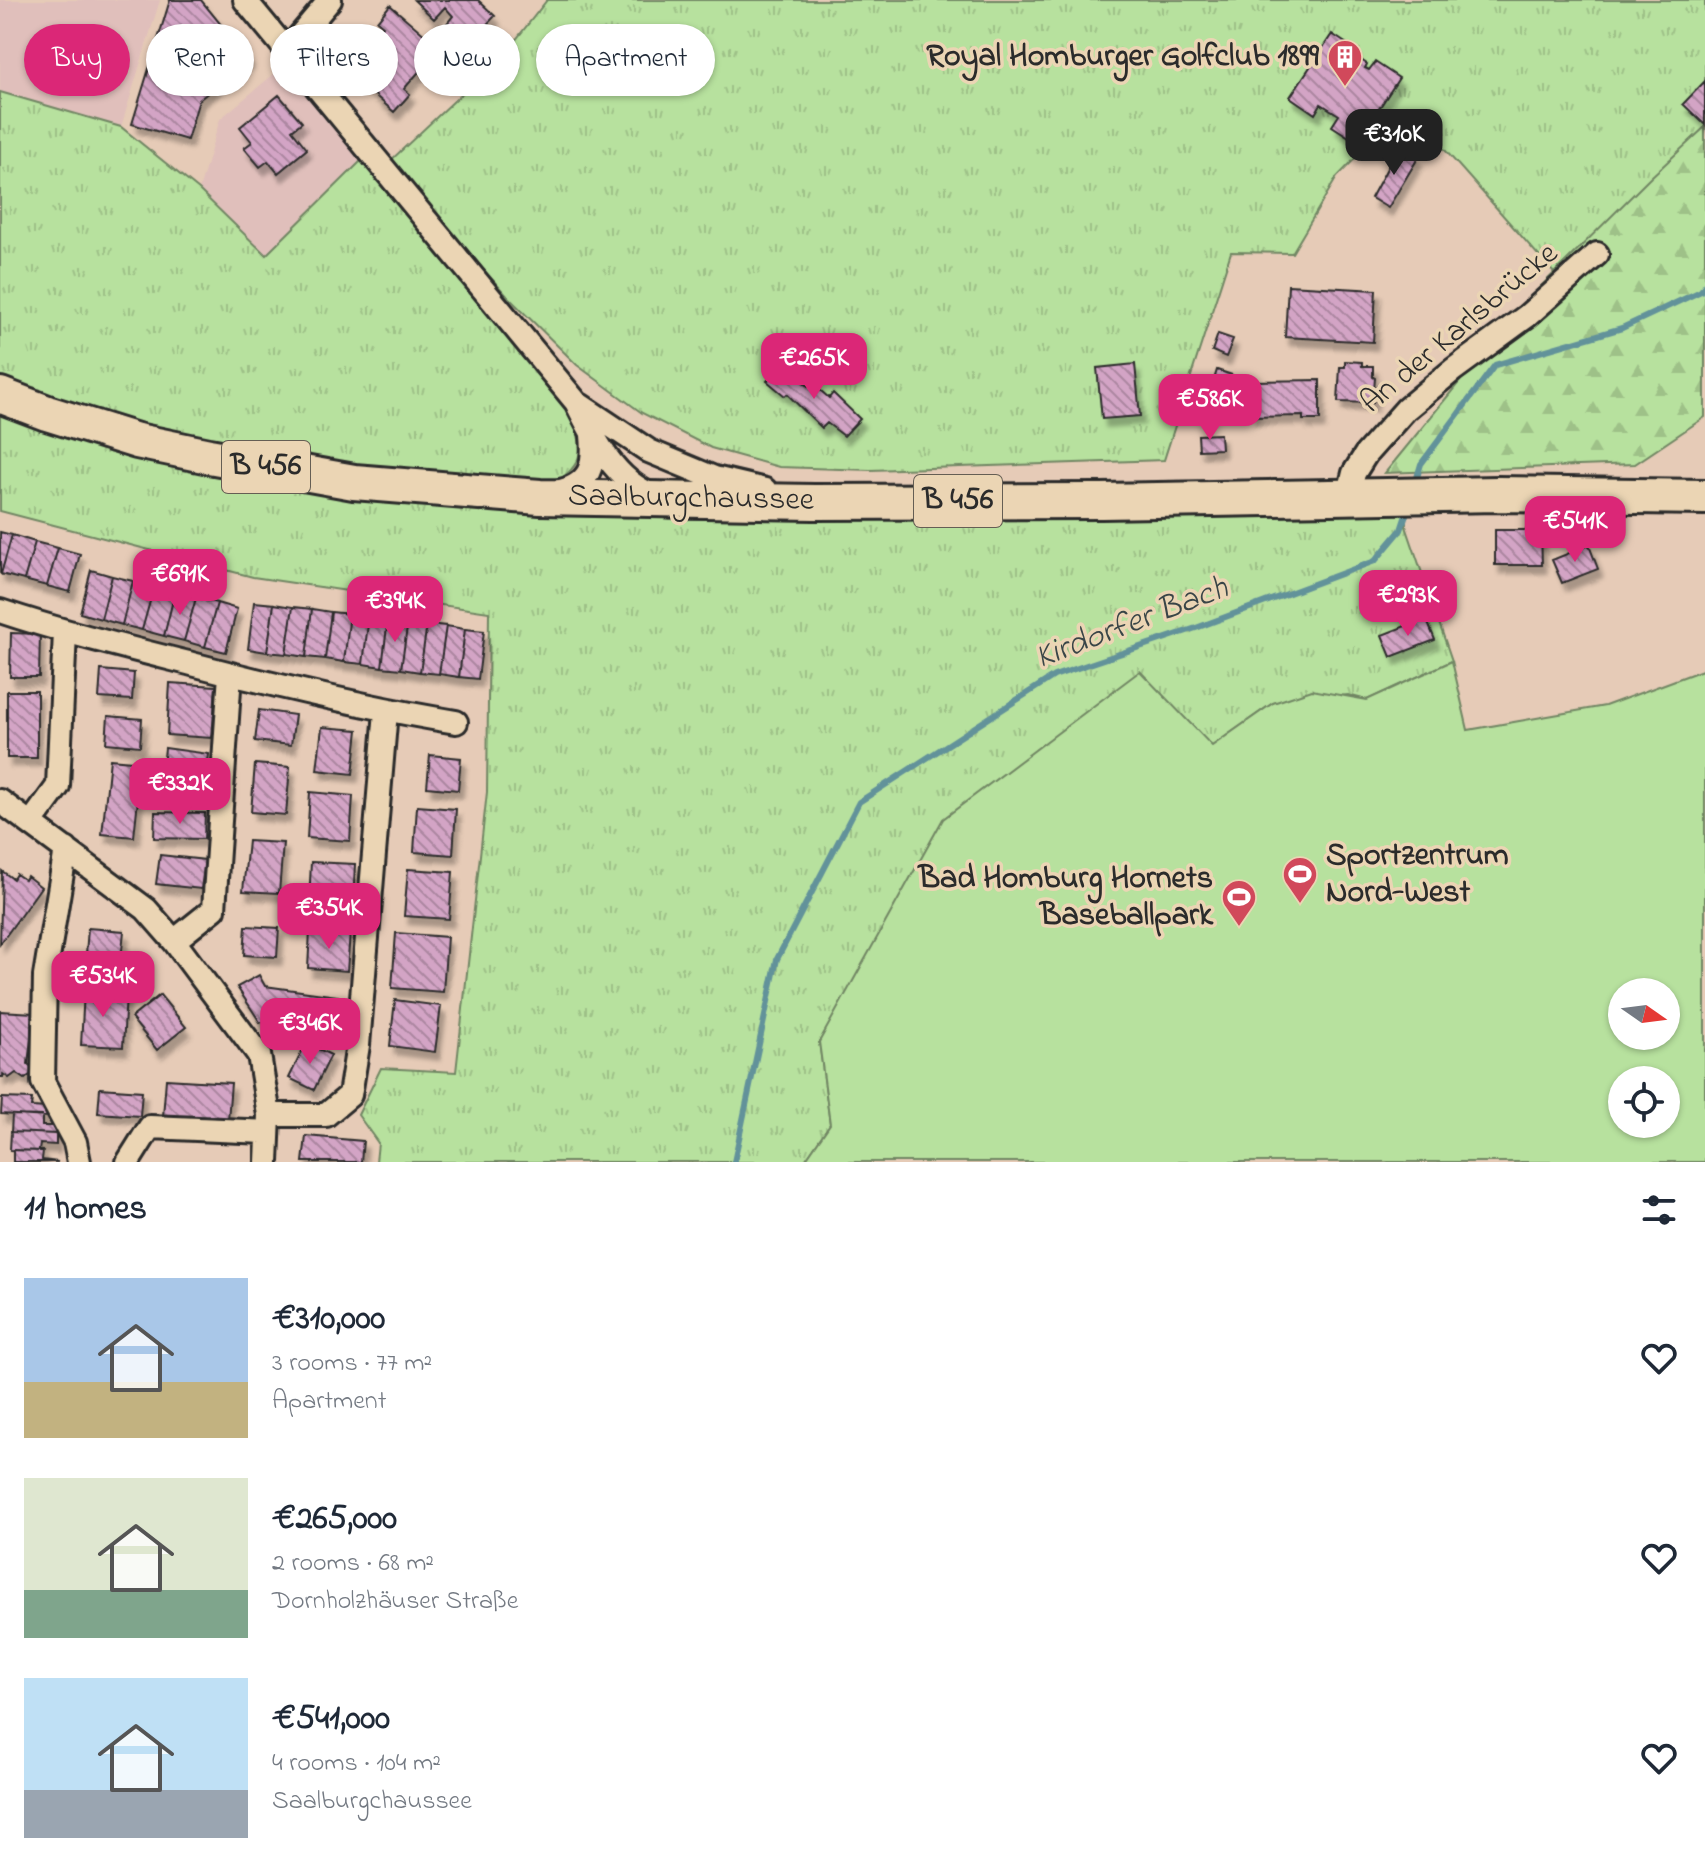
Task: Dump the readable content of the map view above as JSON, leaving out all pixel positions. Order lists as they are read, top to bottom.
{
  "streets": {
    "main road": ["B 456", "Saalburgchaussee"],
    "street": ["An der Karlsbrücke"]
  },
  "crossings": [
    ["An der Karlsbrücke", "Saalburgchaussee"]
  ],
  "water": ["Kirdorfer Bach"],
  "places": {
    "building": ["Royal Homburger Golfclub 1899"],
    "sports": ["Sportzentrum Nord-West", "Bad Homburg Hornets Baseballpark"]
  },
  "north": "right",
  "page": {
    "chip": [
      "Buy",
      "Rent",
      "Filters",
      "New",
      "Apartment"
    ],
    "price": [
      "€310K",
      "€265K",
      "€586K",
      "€541K",
      "€691K",
      "€293K",
      "€394K",
      "€332K",
      "€354K",
      "€534K",
      "€346K"
    ],
    "heading": "11 homes",
    "list": [
      {
        "name": "€310,000",
        "note": "3 rooms · 77 m² · Apartment"
      },
      {
        "name": "€265,000",
        "note": "2 rooms · 68 m² · Dornholzhäuser Straße"
      },
      {
        "name": "€541,000",
        "note": "4 rooms · 104 m² · Saalburgchaussee"
      }
    ]
  }
}
